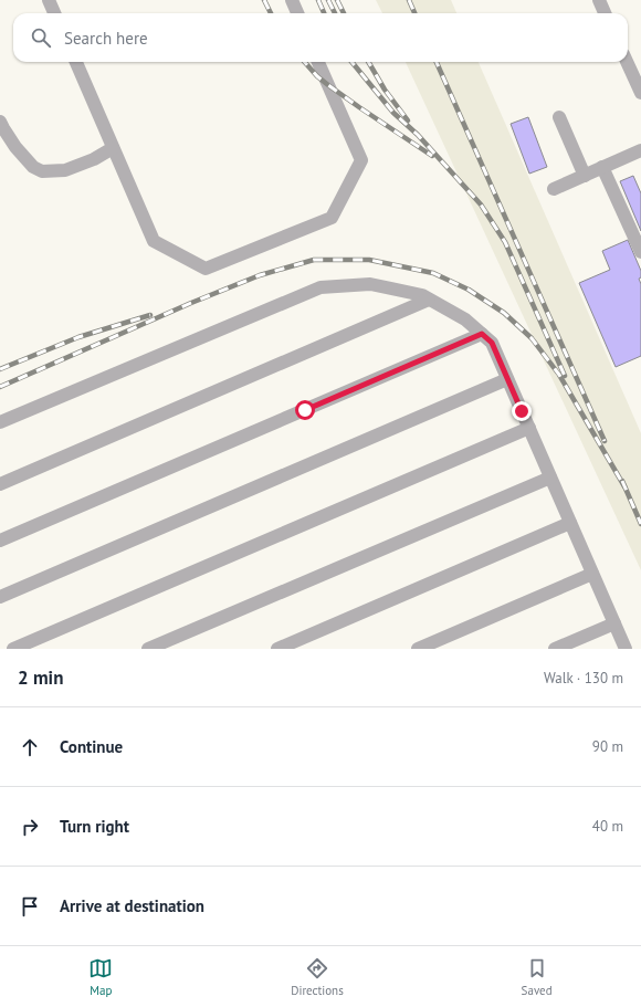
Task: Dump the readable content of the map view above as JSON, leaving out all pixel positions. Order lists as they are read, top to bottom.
{
  "page": {
    "search": "Search here",
    "heading": ["2 min", "Walk · 130 m"],
    "list": [
      ["Continue", "90 m"],
      ["Turn right", "40 m"],
      "Arrive at destination"
    ],
    "nav": ["Map", "Directions", "Saved"]
  }
}
